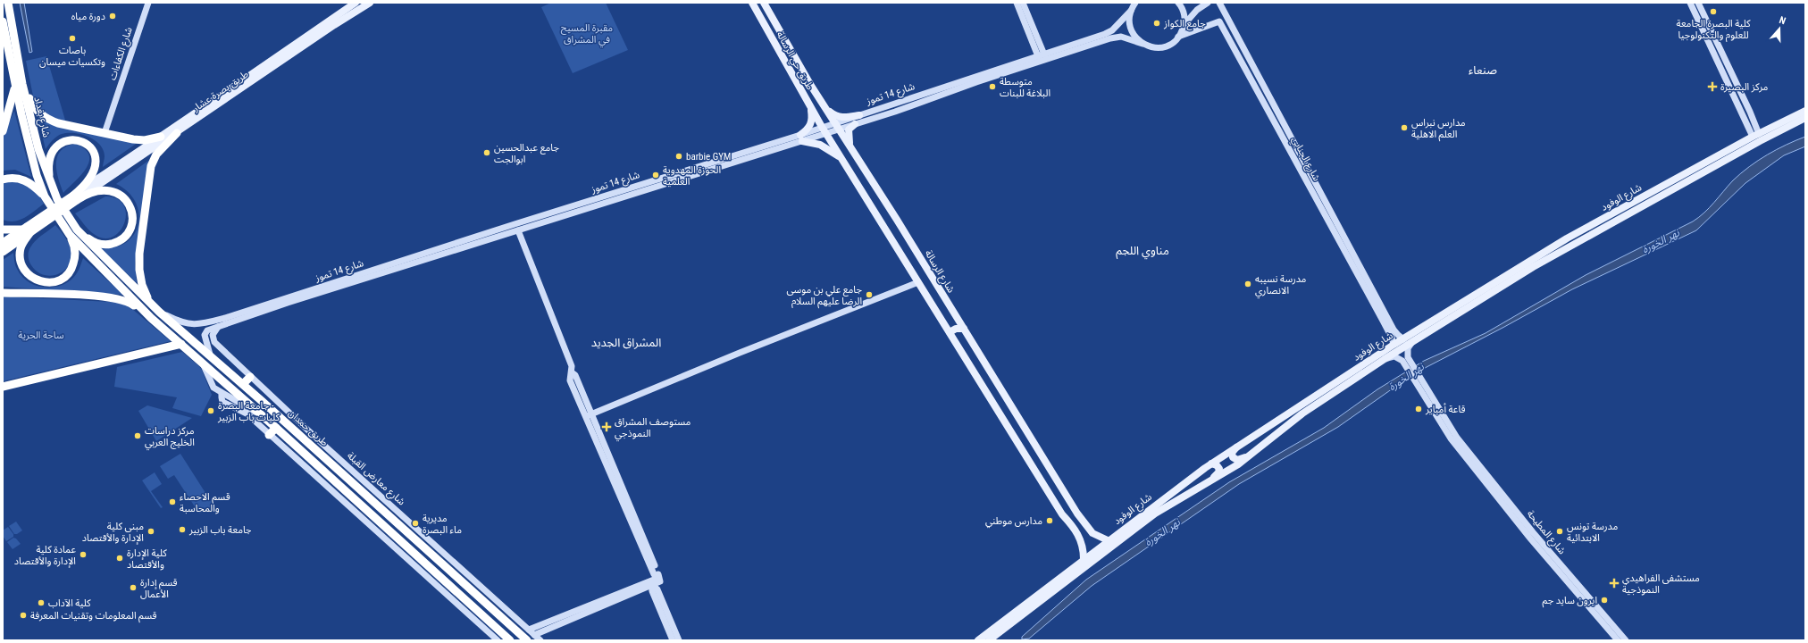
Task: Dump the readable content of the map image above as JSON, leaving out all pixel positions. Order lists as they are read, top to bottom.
{
  "streets": {
    "highway": ["شارع بغداد", "طريق حمدان"],
    "main road": [
      "شارع الكفاءات",
      "طريق حي الرسالة",
      "طريق بصرة عشار",
      "شارع 14 تموز",
      "شارع الجنابي",
      "شارع الوفود",
      "شارع الرسالة",
      "شارع معارض القبلة",
      "شارع المطيحة"
    ]
  },
  "crossings": [
    ["طريق حي الرسالة", "شارع 14 تموز"],
    ["شارع 14 تموز", "شارع الجنابي"],
    ["شارع 14 تموز", "شارع الرسالة"],
    ["شارع 14 تموز", "طريق حمدان"],
    ["شارع 14 تموز", "شارع معارض القبلة"],
    ["شارع بغداد", "طريق حمدان"],
    ["شارع الجنابي", "شارع الوفود"],
    ["شارع الوفود", "شارع الرسالة"]
  ],
  "districts": ["صنعاء", "مناوي اللجم", "المشراق الجديد"],
  "water": ["نهر الخورة"],
  "parks": ["مقبرة المسيح في المشراق", "ساحة الحرية"],
  "places": {
    "other": [
      "كلية البصرة الجامعة للعلوم والتكنولوجيا",
      "دورة مياه",
      "جامع الكواز",
      "باصات وتكسيات ميسان",
      "متوسطة البلاغة للبنات",
      "مدارس نبراس العلم الاهلية",
      "جامع عبدالحسين ابوالجت",
      "barbie GYM",
      "الحوزة المهدوية العلمية",
      "مدرسة نسيبه الانصاري",
      "جامع علي بن موسى الرضا عليهم السلام",
      "قاعة أمباير",
      "جامعة البصرة - كليات باب الزبير",
      "مركز دراسات الخليج العربي",
      "قسم الاحصاء والمحاسبة",
      "مدارس موطني",
      "مديرية ماء البصرة",
      "جامعة باب الزبير",
      "مبنى كلية الإدارة والأقتصاد",
      "مدرسة تونس الابتدائية",
      "عمادة كلية الإدارة والأقتصاد",
      "كلية الإدارة والأقتصاد",
      "قسم إدارة الأعمال",
      "ايرون سايد جم",
      "كلية الآداب",
      "قسم المعلومات وتقنيات المعرفة"
    ],
    "health": ["مركز البصيرة", "مستوصف المشراق النموذجي", "مستشفى الفراهيدي النموذجية"]
  },
  "north": "top"
}
